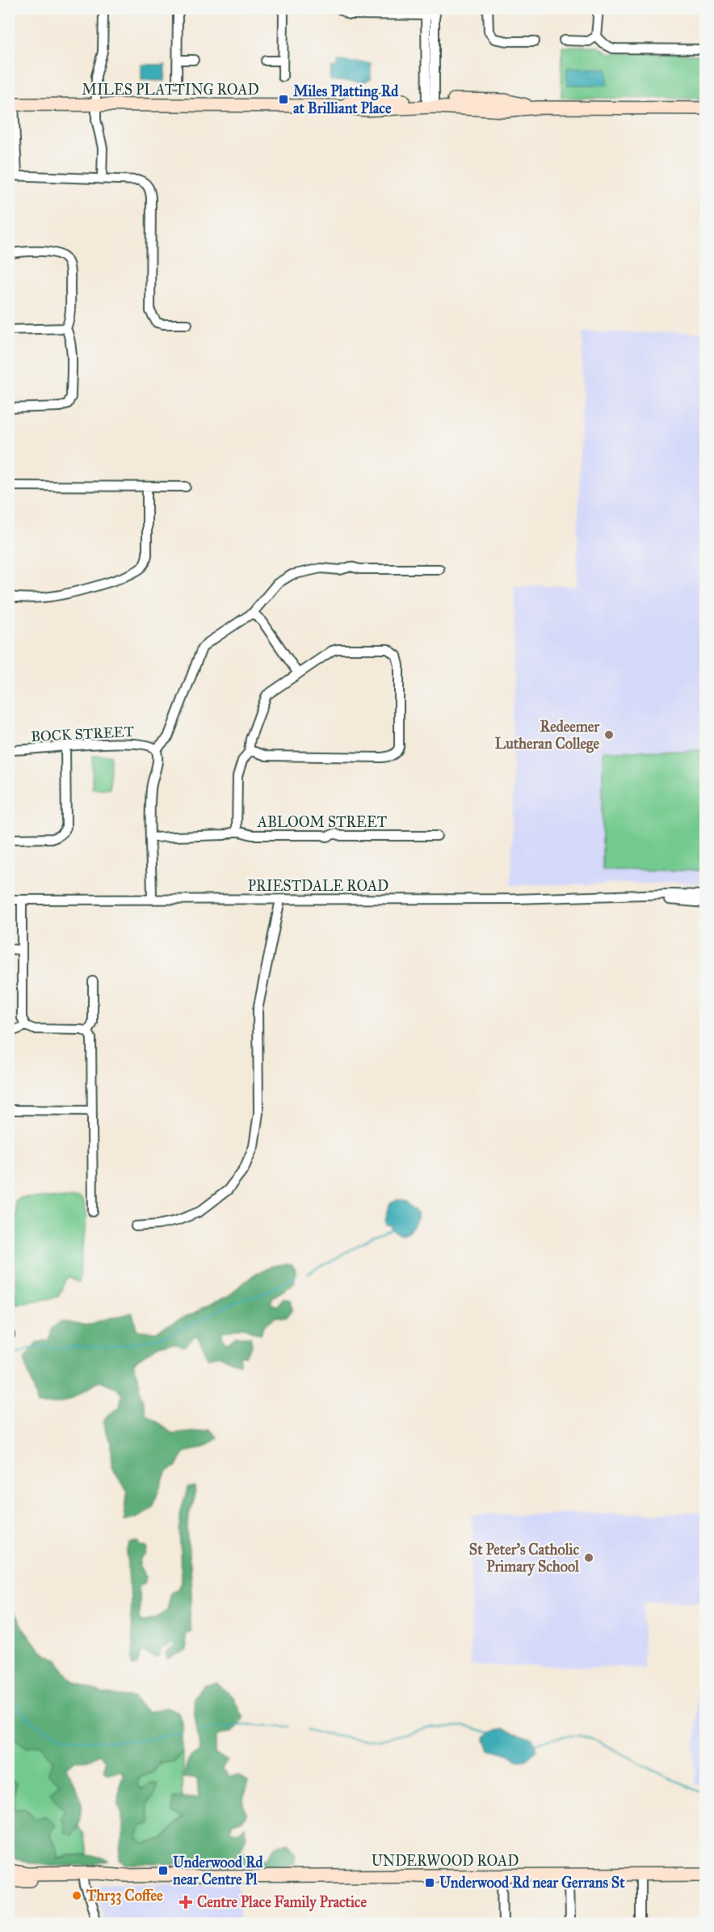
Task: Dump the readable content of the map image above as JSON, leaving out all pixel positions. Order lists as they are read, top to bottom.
{
  "streets": {
    "main road": ["MILES PLATTING ROAD", "UNDERWOOD ROAD"],
    "street": ["BOCK STREET", "ABLOOM STREET", "PRIESTDALE ROAD"]
  },
  "places": {
    "transit": ["Miles Platting Rd at Brilliant Place", "Underwood Rd near Centre Pl", "Underwood Rd near Gerrans St"],
    "other": ["Redeemer Lutheran College", "St Peter's Catholic Primary School", "Thr33 Coffee"],
    "health": ["Centre Place Family Practice"]
  }
}
